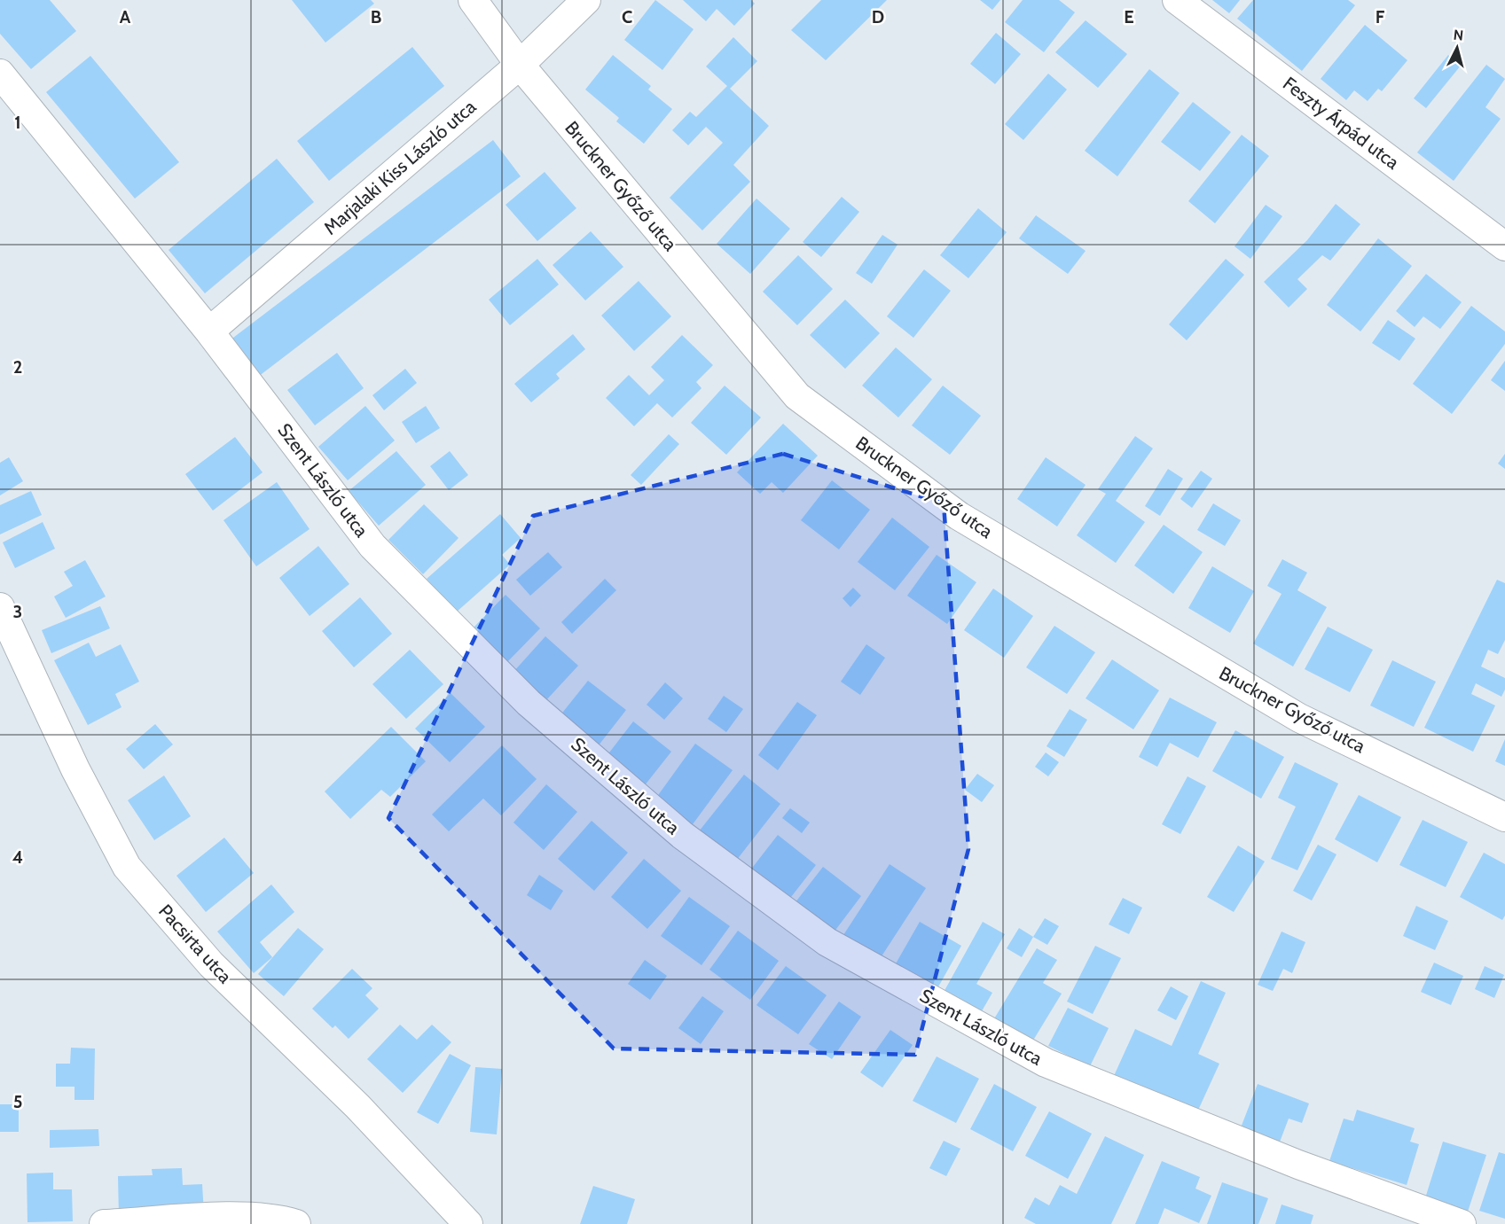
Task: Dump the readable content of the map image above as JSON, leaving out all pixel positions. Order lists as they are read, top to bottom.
{
  "streets": {
    "street": [
      "Feszty Árpád utca",
      "Marjalaki Kiss László utca",
      "Bruckner Győző utca",
      "Szent László utca",
      "Pacsirta utca"
    ]
  },
  "crossings": [
    ["Marjalaki Kiss László utca", "Bruckner Győző utca"],
    ["Marjalaki Kiss László utca", "Szent László utca"]
  ],
  "north": "top",
  "grid": {
    "columns": [
      "A",
      "B",
      "C",
      "D",
      "E",
      "F"
    ],
    "rows": [
      "1",
      "2",
      "3",
      "4",
      "5"
    ]
  }
}
